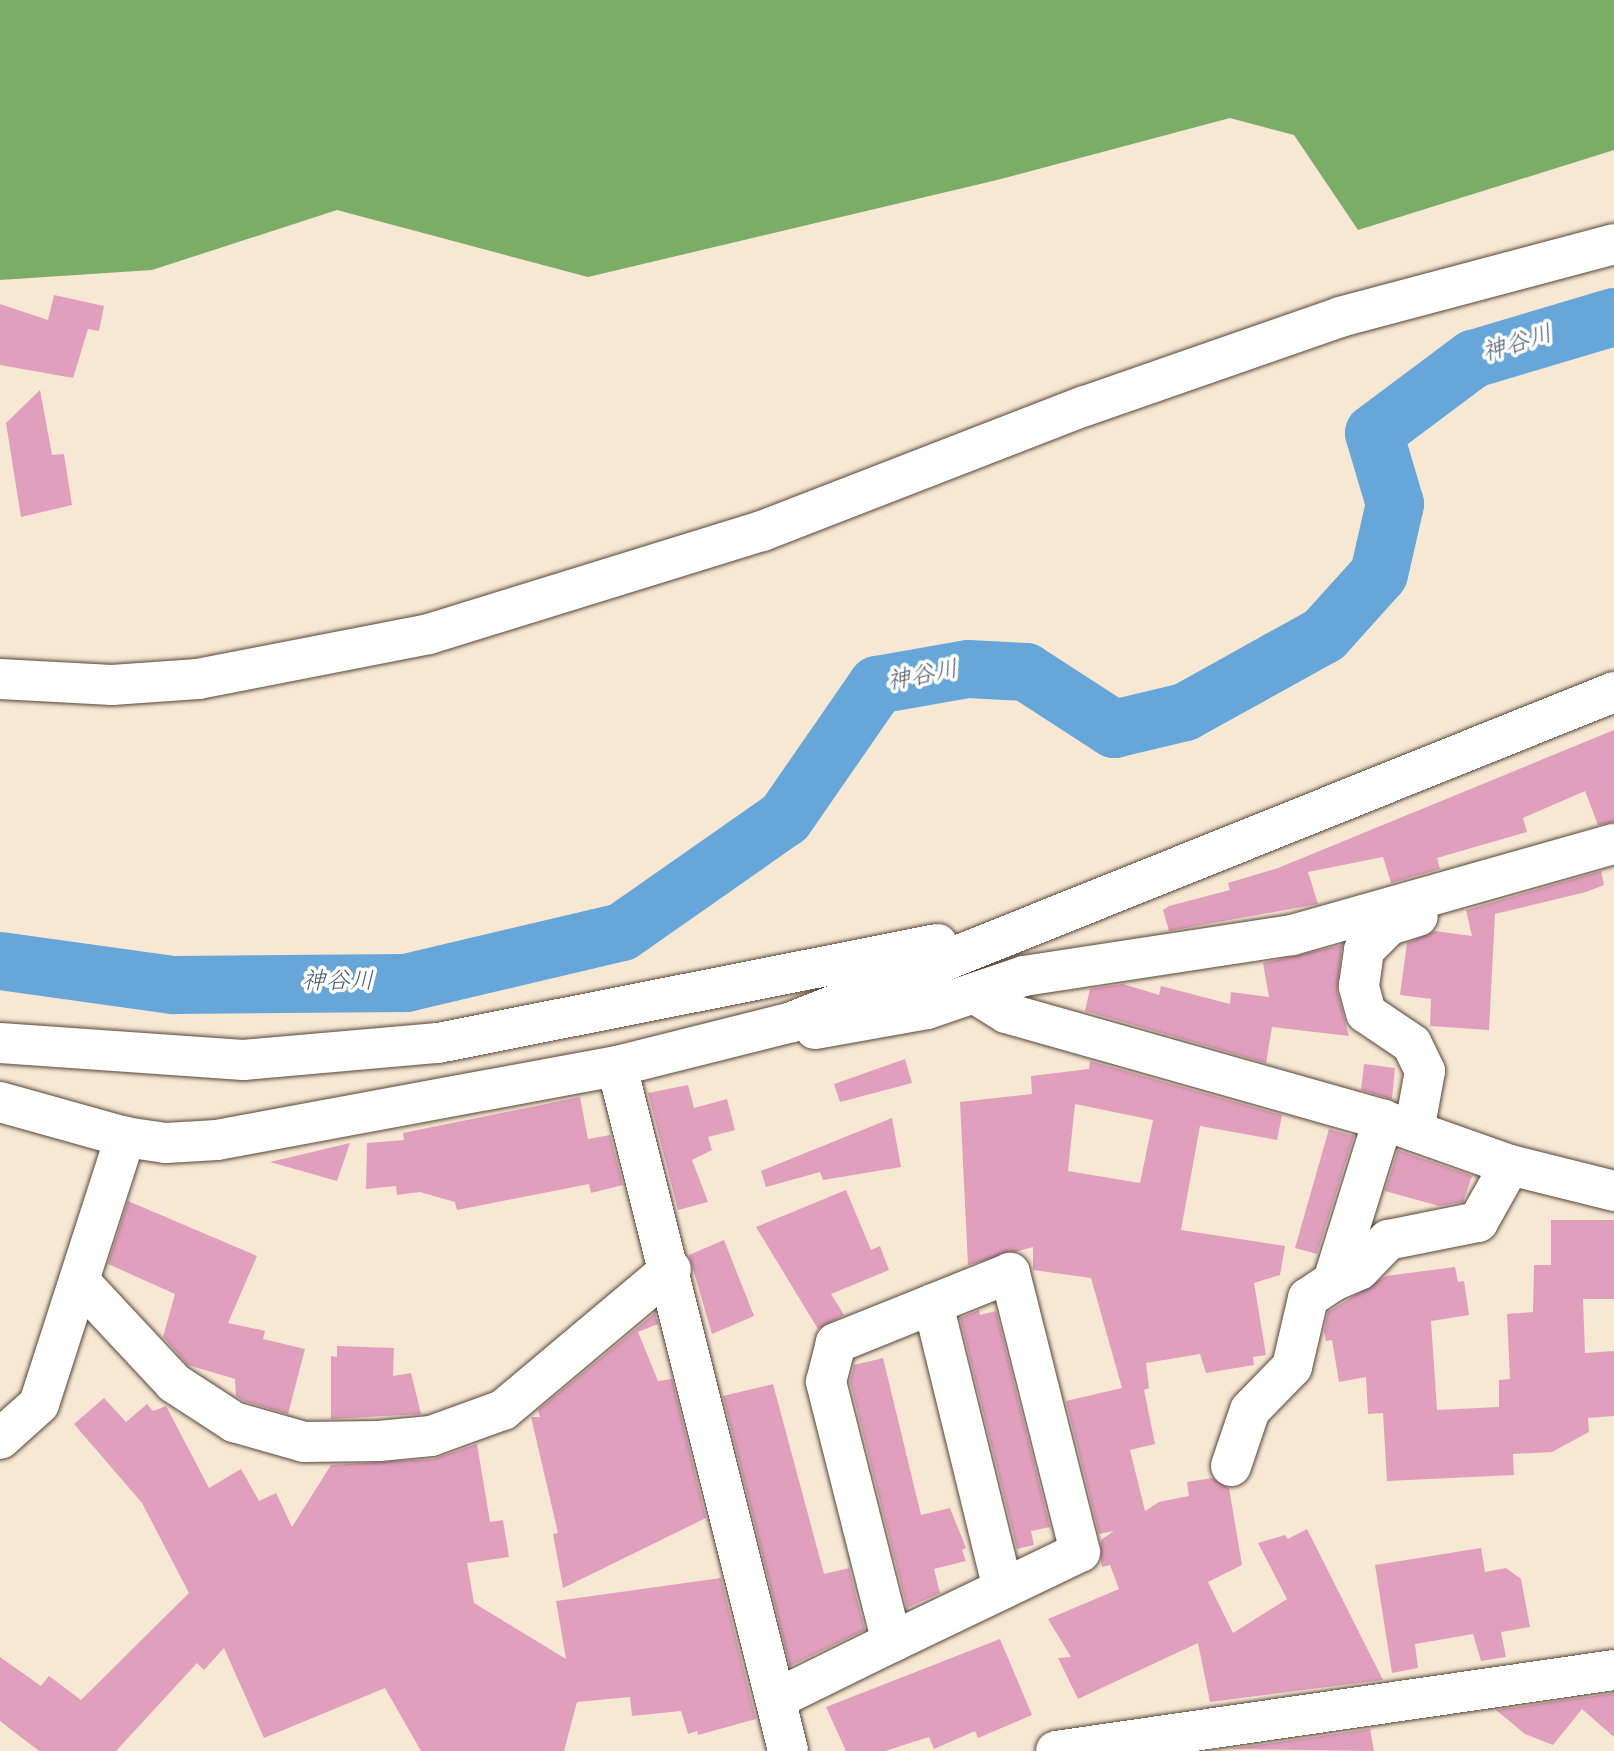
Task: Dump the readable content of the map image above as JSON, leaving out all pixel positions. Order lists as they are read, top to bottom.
{
  "water": ["神谷川"]
}
